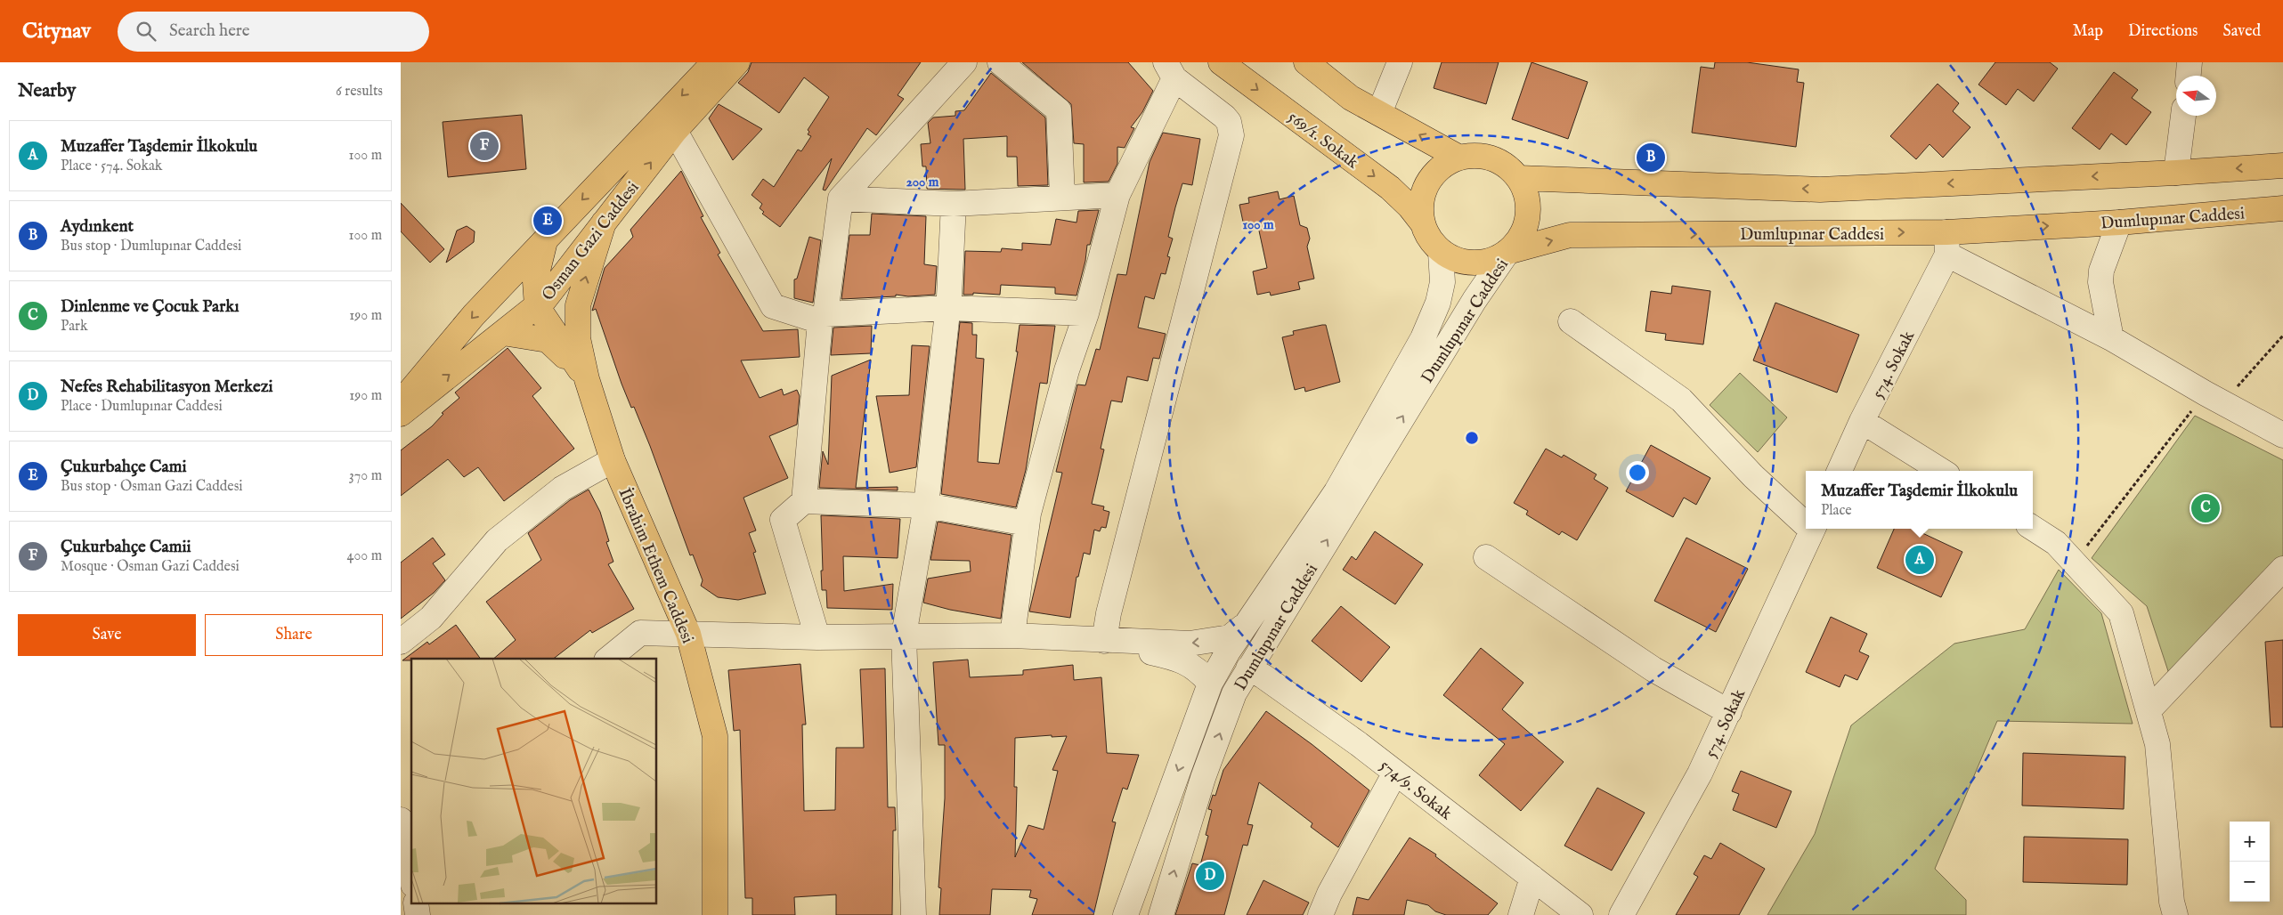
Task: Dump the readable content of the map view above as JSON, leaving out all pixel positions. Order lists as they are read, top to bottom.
{
  "streets": {
    "main road": [
      "569/1. Sokak",
      "Dumlupınar Caddesi",
      "Osman Gazi Caddesi",
      "İbrahim Ethem Caddesi"
    ],
    "street": ["574. Sokak", "574/9. Sokak"]
  },
  "crossings": [
    ["569/1. Sokak", "Dumlupınar Caddesi"],
    ["Dumlupınar Caddesi", "574. Sokak"],
    ["Dumlupınar Caddesi", "574/9. Sokak"],
    ["Osman Gazi Caddesi", "İbrahim Ethem Caddesi"]
  ],
  "north": "left",
  "page": {
    "header": "Citynav",
    "search": "Search here",
    "nav": ["Map", "Directions", "Saved"],
    "heading": ["Nearby", "6 results"],
    "list": [
      {
        "mark": "A",
        "name": "Muzaffer Taşdemir İlkokulu",
        "note": "Place · 574. Sokak",
        "value": "100 m"
      },
      {
        "mark": "B",
        "name": "Aydınkent",
        "note": "Bus stop · Dumlupınar Caddesi",
        "value": "100 m"
      },
      {
        "mark": "C",
        "name": "Dinlenme ve Çocuk Parkı",
        "note": "Park",
        "value": "190 m"
      },
      {
        "mark": "D",
        "name": "Nefes Rehabilitasyon Merkezi",
        "note": "Place · Dumlupınar Caddesi",
        "value": "190 m"
      },
      {
        "mark": "E",
        "name": "Çukurbahçe Cami",
        "note": "Bus stop · Osman Gazi Caddesi",
        "value": "370 m"
      },
      {
        "mark": "F",
        "name": "Çukurbahçe Camii",
        "note": "Mosque · Osman Gazi Caddesi",
        "value": "400 m"
      }
    ],
    "pins": [
      "F",
      "B",
      "E",
      "C",
      "A",
      "D"
    ],
    "popup": ["Muzaffer Taşdemir İlkokulu", "Place"],
    "buttons": ["Save", "Share"],
    "map_buttons": ["+", "−"]
  },
  "rings": ["200 m", "100 m"]
}
